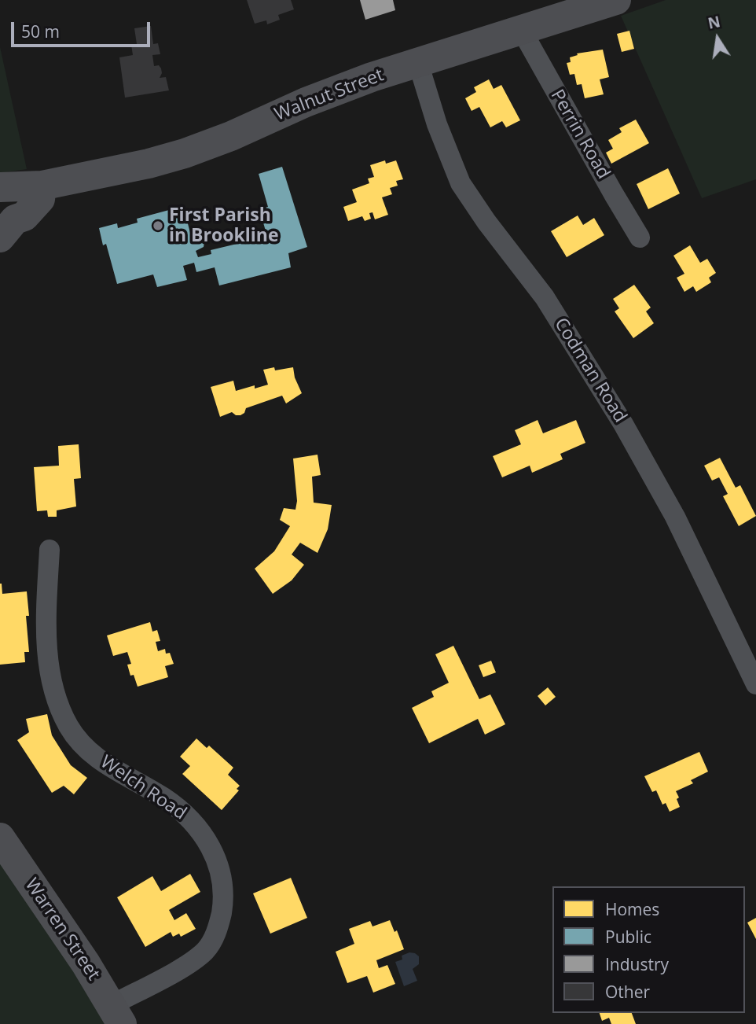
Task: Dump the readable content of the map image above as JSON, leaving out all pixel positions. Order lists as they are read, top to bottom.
{
  "streets": {
    "street": [
      "Walnut Street",
      "Perrin Road",
      "Codman Road",
      "Welch Road",
      "Warren Street"
    ]
  },
  "crossings": [
    ["Walnut Street", "Perrin Road"],
    ["Walnut Street", "Codman Road"],
    ["Welch Road", "Warren Street"]
  ],
  "places": ["First Parish in Brookline"],
  "legend": [
    "Homes",
    "Public",
    "Industry",
    "Other"
  ],
  "scale_bar": "50 m",
  "north": "top"
}
